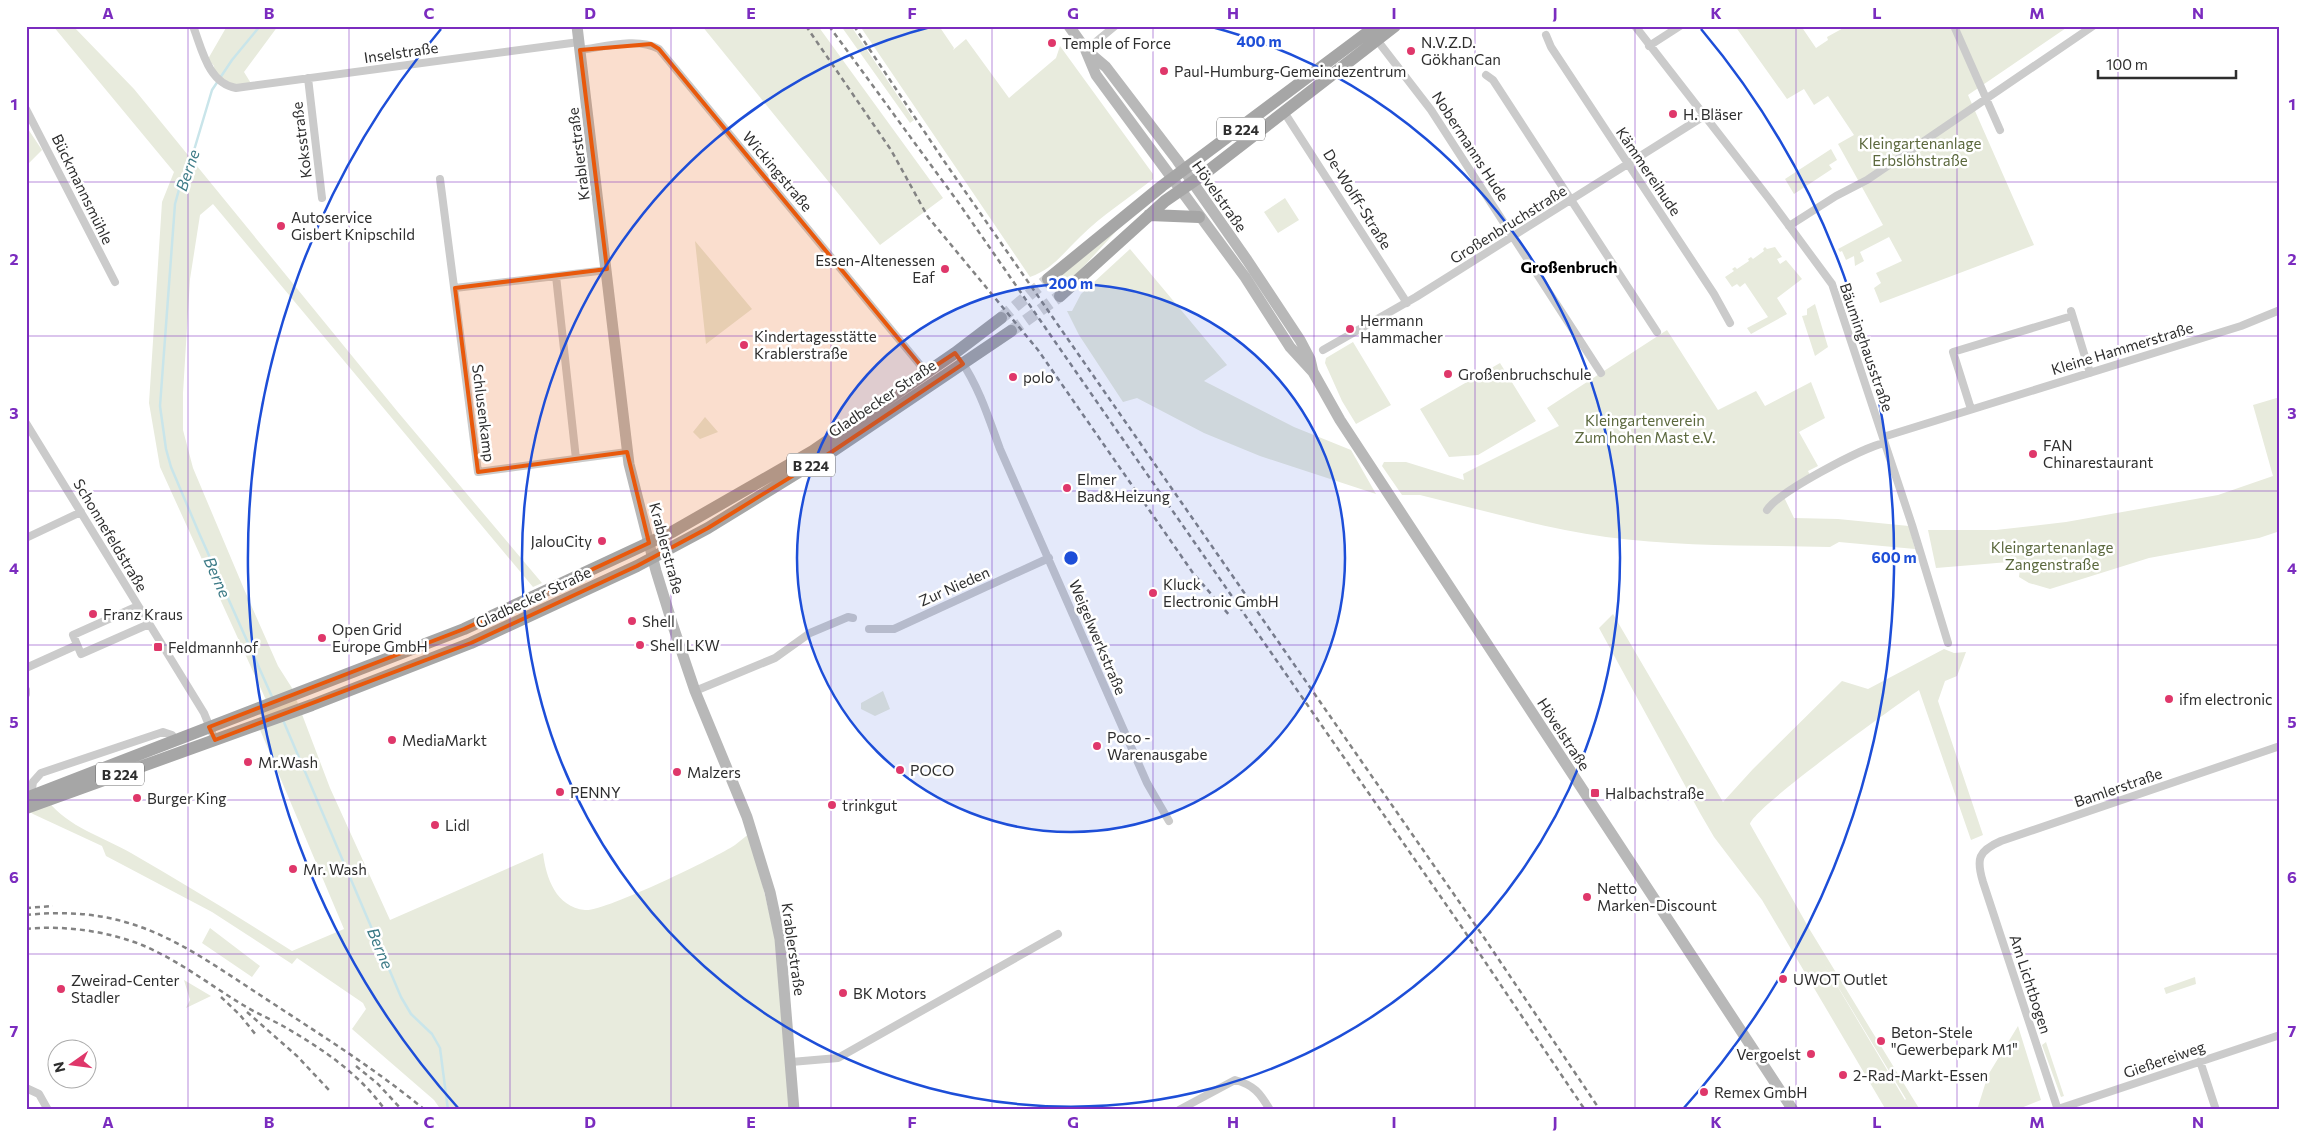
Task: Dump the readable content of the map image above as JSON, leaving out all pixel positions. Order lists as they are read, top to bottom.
{
  "streets": {
    "main road": [
      "B 224",
      "Krablerstraße",
      "Hövelstraße",
      "Gladbecker Straße"
    ],
    "street": [
      "Inselstraße",
      "Koksstraße",
      "Nobermanns Hude",
      "Wickingstraße",
      "Kämmereihude",
      "Bückmannsmühle",
      "De-Wolff-Straße",
      "Großenbruchstraße",
      "Bäuminghausstraße",
      "Kleine Hammerstraße",
      "Schlusenkamp",
      "Schonnefeldstraße",
      "Zur Nieden",
      "Weigelwerkstraße",
      "Bamlerstraße",
      "Am Lichtbogen",
      "Gießereiweg"
    ]
  },
  "crossings": [
    ["Inselstraße", "Koksstraße"],
    ["Inselstraße", "Krablerstraße"],
    ["Inselstraße", "Wickingstraße"],
    ["B 224", "Nobermanns Hude"],
    ["B 224", "Hövelstraße"],
    ["B 224", "De-Wolff-Straße"],
    ["Nobermanns Hude", "Großenbruchstraße"],
    ["Krablerstraße", "Wickingstraße"],
    ["Krablerstraße", "Gladbecker Straße"],
    ["Krablerstraße", "Schlusenkamp"],
    ["Wickingstraße", "Gladbecker Straße"],
    ["Kämmereihude", "Großenbruchstraße"],
    ["De-Wolff-Straße", "Großenbruchstraße"],
    ["Großenbruchstraße", "Bäuminghausstraße"],
    ["Bäuminghausstraße", "Kleine Hammerstraße"],
    ["Gladbecker Straße", "Schonnefeldstraße"],
    ["Gladbecker Straße", "Weigelwerkstraße"],
    ["Zur Nieden", "Weigelwerkstraße"],
    ["Bamlerstraße", "Am Lichtbogen"],
    ["Am Lichtbogen", "Gießereiweg"]
  ],
  "districts": ["Großenbruch"],
  "water": ["Berne"],
  "parks": ["Kleingartenanlage Erbslöhstraße", "Kleingartenverein Zum hohen Mast e.V.", "Kleingartenanlage Zangenstraße"],
  "places": {
    "other": [
      "Temple of Force",
      "N.V.Z.D. GökhanCan",
      "Paul-Humburg-Gemeindezentrum",
      "H. Bläser",
      "Autoservice Gisbert Knipschild",
      "Essen-Altenessen Eaf",
      "Hermann Hammacher",
      "Kindertagesstätte Krablerstraße",
      "Großenbruchschule",
      "polo",
      "FAN Chinarestaurant",
      "Elmer Bad&Heizung",
      "JalouCity",
      "Kluck Electronic GmbH",
      "Franz Kraus",
      "Shell",
      "Open Grid Europe GmbH",
      "Shell LKW",
      "ifm electronic",
      "MediaMarkt",
      "Poco - Warenausgabe",
      "Mr.Wash",
      "POCO",
      "Malzers",
      "PENNY",
      "Burger King",
      "trinkgut",
      "Lidl",
      "Mr. Wash",
      "Netto Marken-Discount",
      "UWOT Outlet",
      "Zweirad-Center Stadler",
      "BK Motors",
      "Beton-Stele \"Gewerbepark M1\"",
      "Vergoelst",
      "2-Rad-Markt-Essen",
      "Remex GmbH"
    ],
    "transit": ["Feldmannhof", "Halbachstraße"]
  },
  "scale_bar": "100 m",
  "north": "left",
  "grid": {
    "columns": [
      "A",
      "B",
      "C",
      "D",
      "E",
      "F",
      "G",
      "H",
      "I",
      "J",
      "K",
      "L",
      "M",
      "N"
    ],
    "rows": [
      "1",
      "2",
      "3",
      "4",
      "5",
      "6",
      "7"
    ]
  },
  "rings": ["400 m", "200 m", "600 m"]
}
